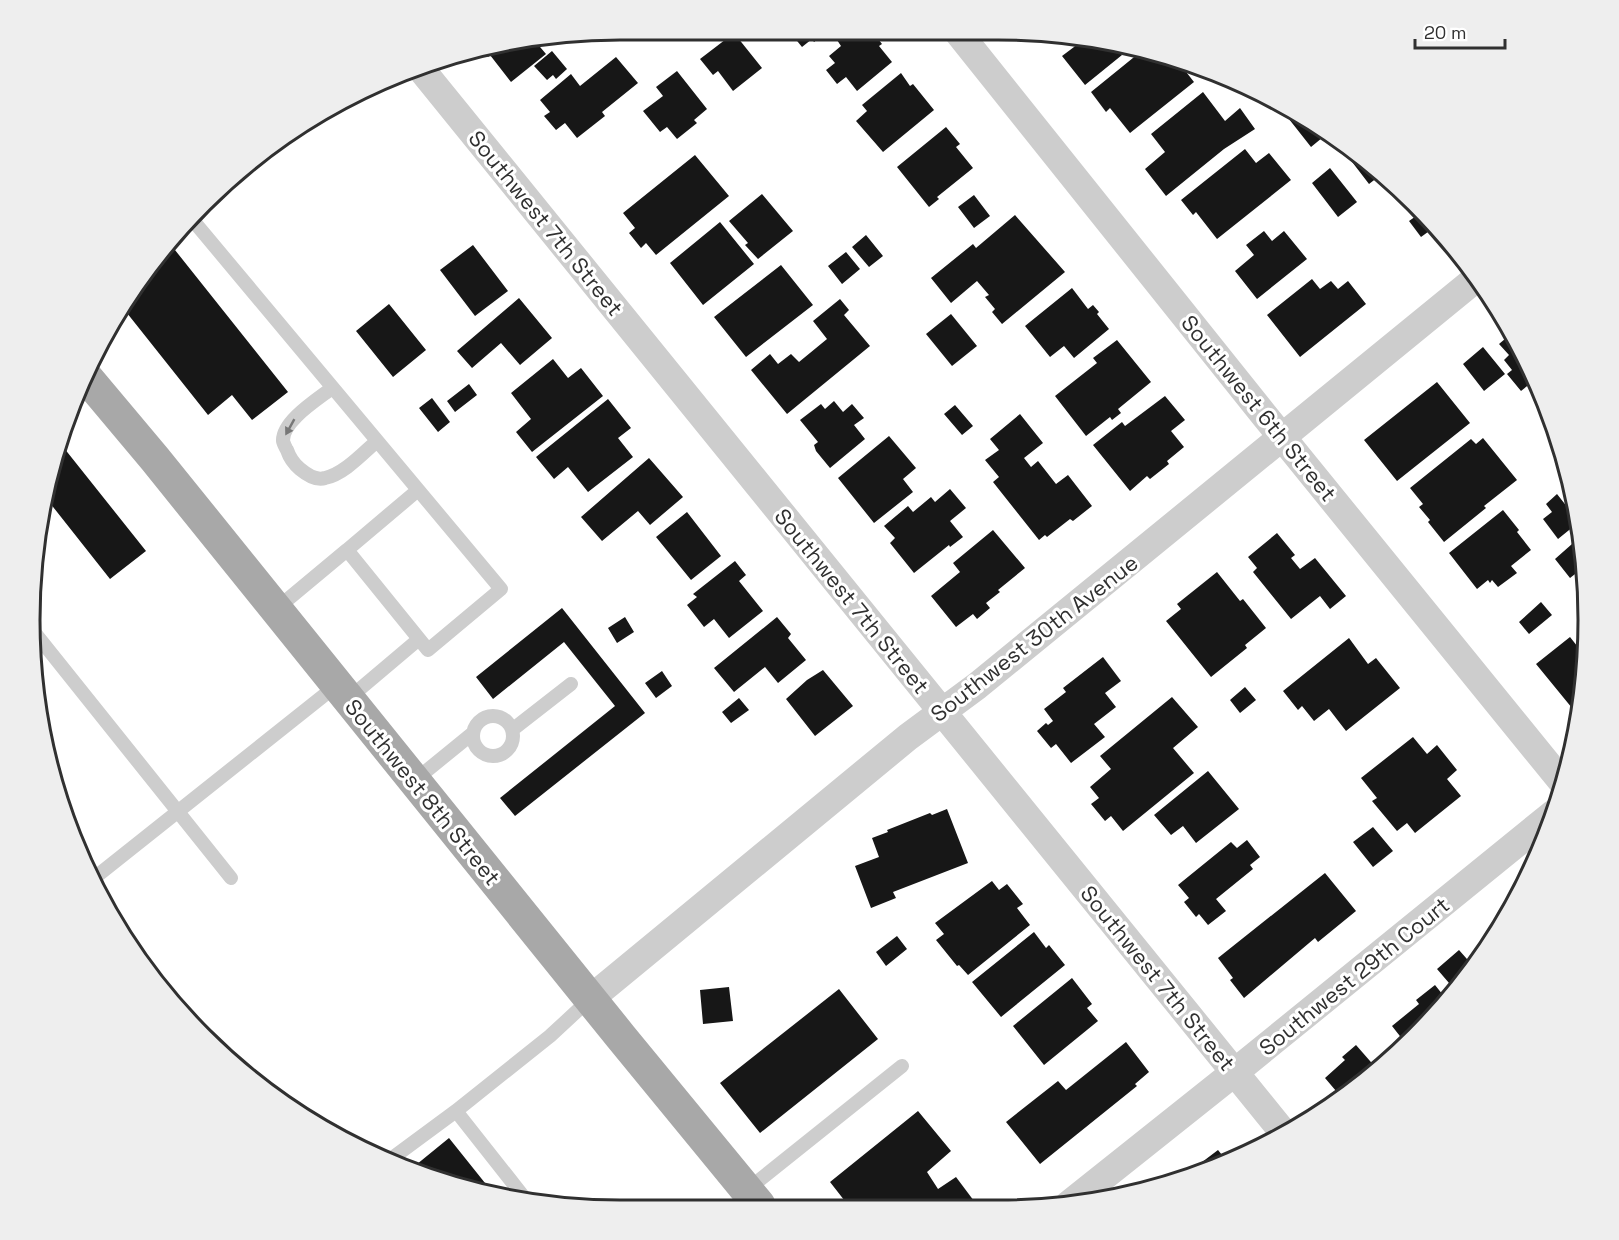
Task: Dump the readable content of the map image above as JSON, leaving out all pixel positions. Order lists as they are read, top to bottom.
{
  "streets": {
    "main road": ["Southwest 8th Street"],
    "street": [
      "Southwest 7th Street",
      "Southwest 6th Street",
      "Southwest 30th Avenue",
      "Southwest 29th Court"
    ]
  },
  "crossings": [
    ["Southwest 7th Street", "Southwest 30th Avenue"],
    ["Southwest 7th Street", "Southwest 29th Court"],
    ["Southwest 6th Street", "Southwest 30th Avenue"],
    ["Southwest 30th Avenue", "Southwest 8th Street"]
  ],
  "scale_bar": "20 m"
}
